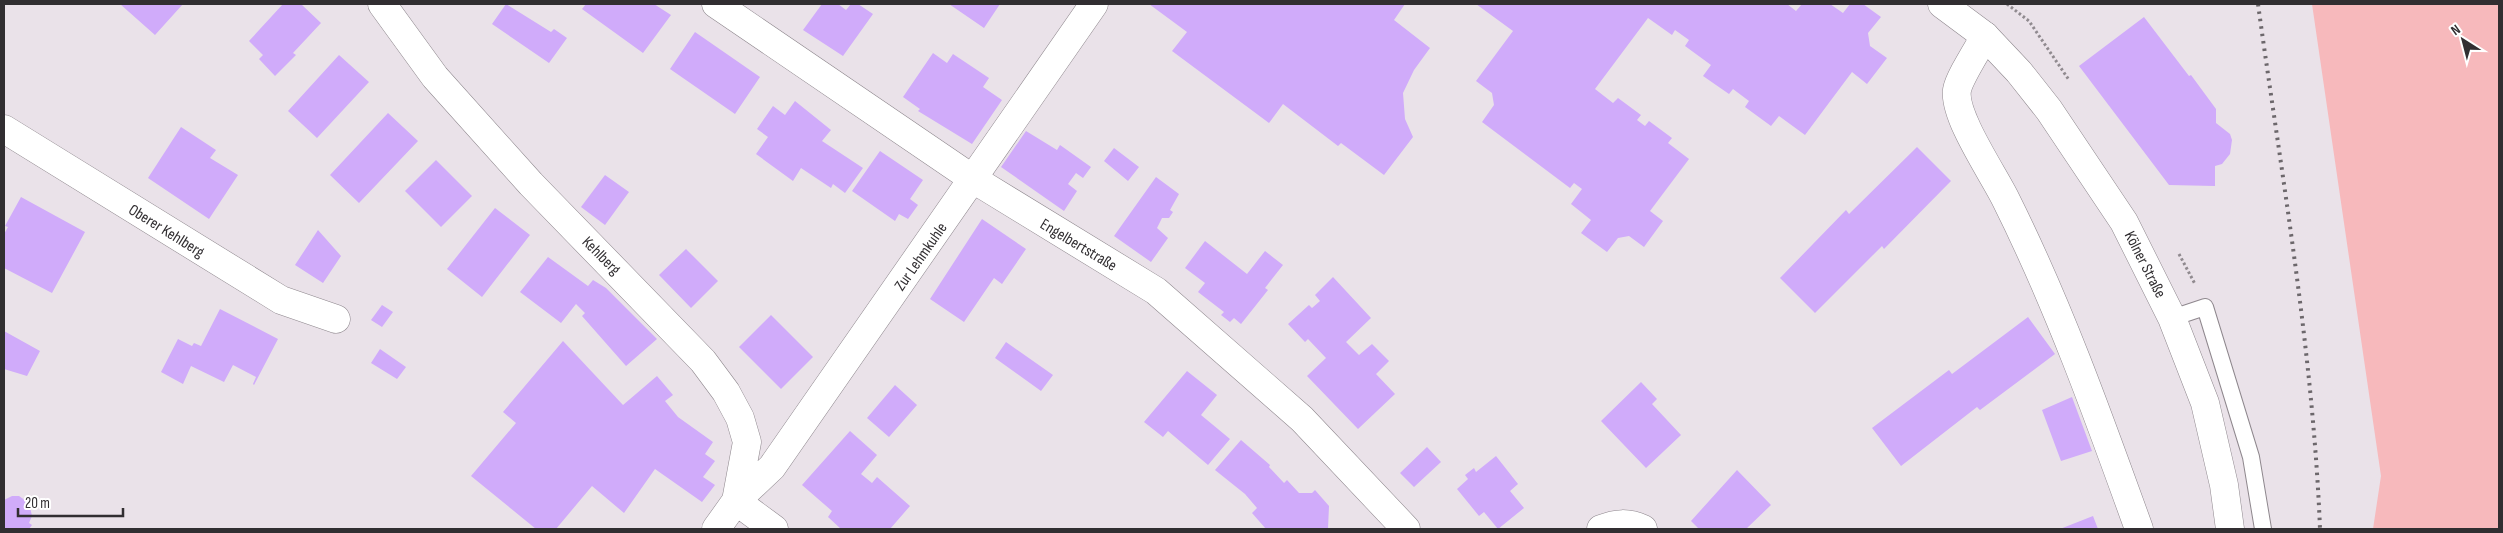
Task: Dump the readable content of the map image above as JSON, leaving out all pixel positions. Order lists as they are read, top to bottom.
{
  "streets": {
    "street": [
      "Oberer Kehlberg",
      "Engelbertstraße",
      "Kehlberg",
      "Zur Lehmkuhle",
      "Kölner Straße"
    ]
  },
  "crossings": [
    ["Engelbertstraße", "Zur Lehmkuhle"],
    ["Kehlberg", "Zur Lehmkuhle"]
  ],
  "scale_bar": "20 m",
  "north": "top left"
}
